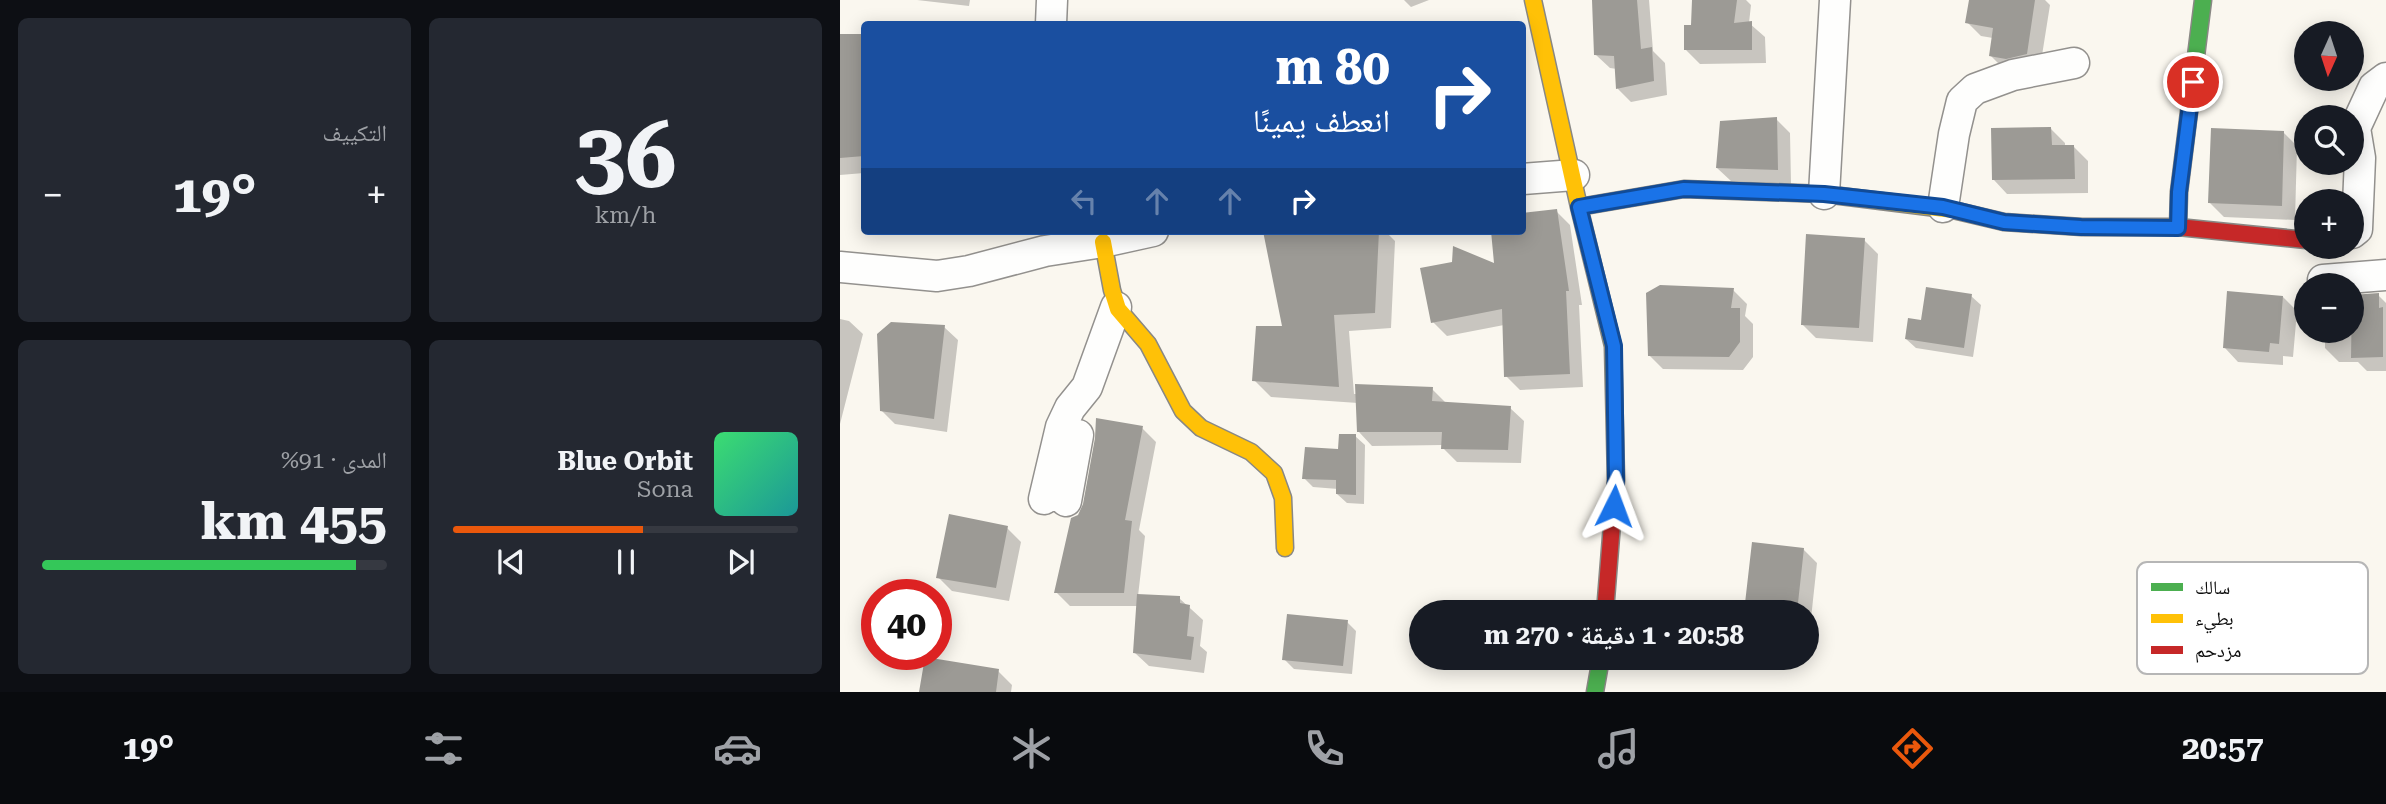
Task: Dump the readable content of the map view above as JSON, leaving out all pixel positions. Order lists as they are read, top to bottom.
{
  "legend": ["سالك", "بطيء", "مزدحم"],
  "north": "bottom",
  "page": {
    "tile": [
      ["36", "km/h"],
      "التكييف",
      ["المدى · 91%", "455 km"]
    ],
    "map_buttons": ["+", "−"],
    "turn": ["80 m", "انعطف يمينًا"],
    "heat": ["−", "19°", "+"],
    "song": ["Blue Orbit", "Sona"],
    "limit": "40",
    "trip": "20:58 · 1 دقيقة · 270 m",
    "tabs": ["20:57", "19°"]
  }
}
